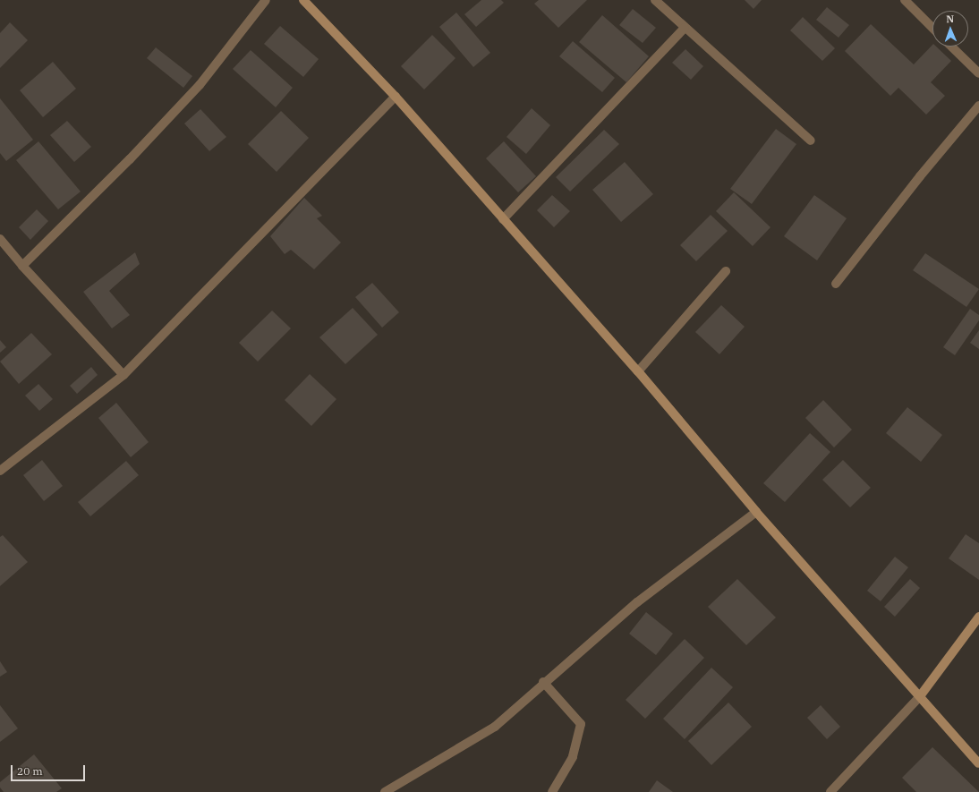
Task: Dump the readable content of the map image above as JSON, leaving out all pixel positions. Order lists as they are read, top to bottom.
{
  "scale_bar": "20 m",
  "north": "top"
}
